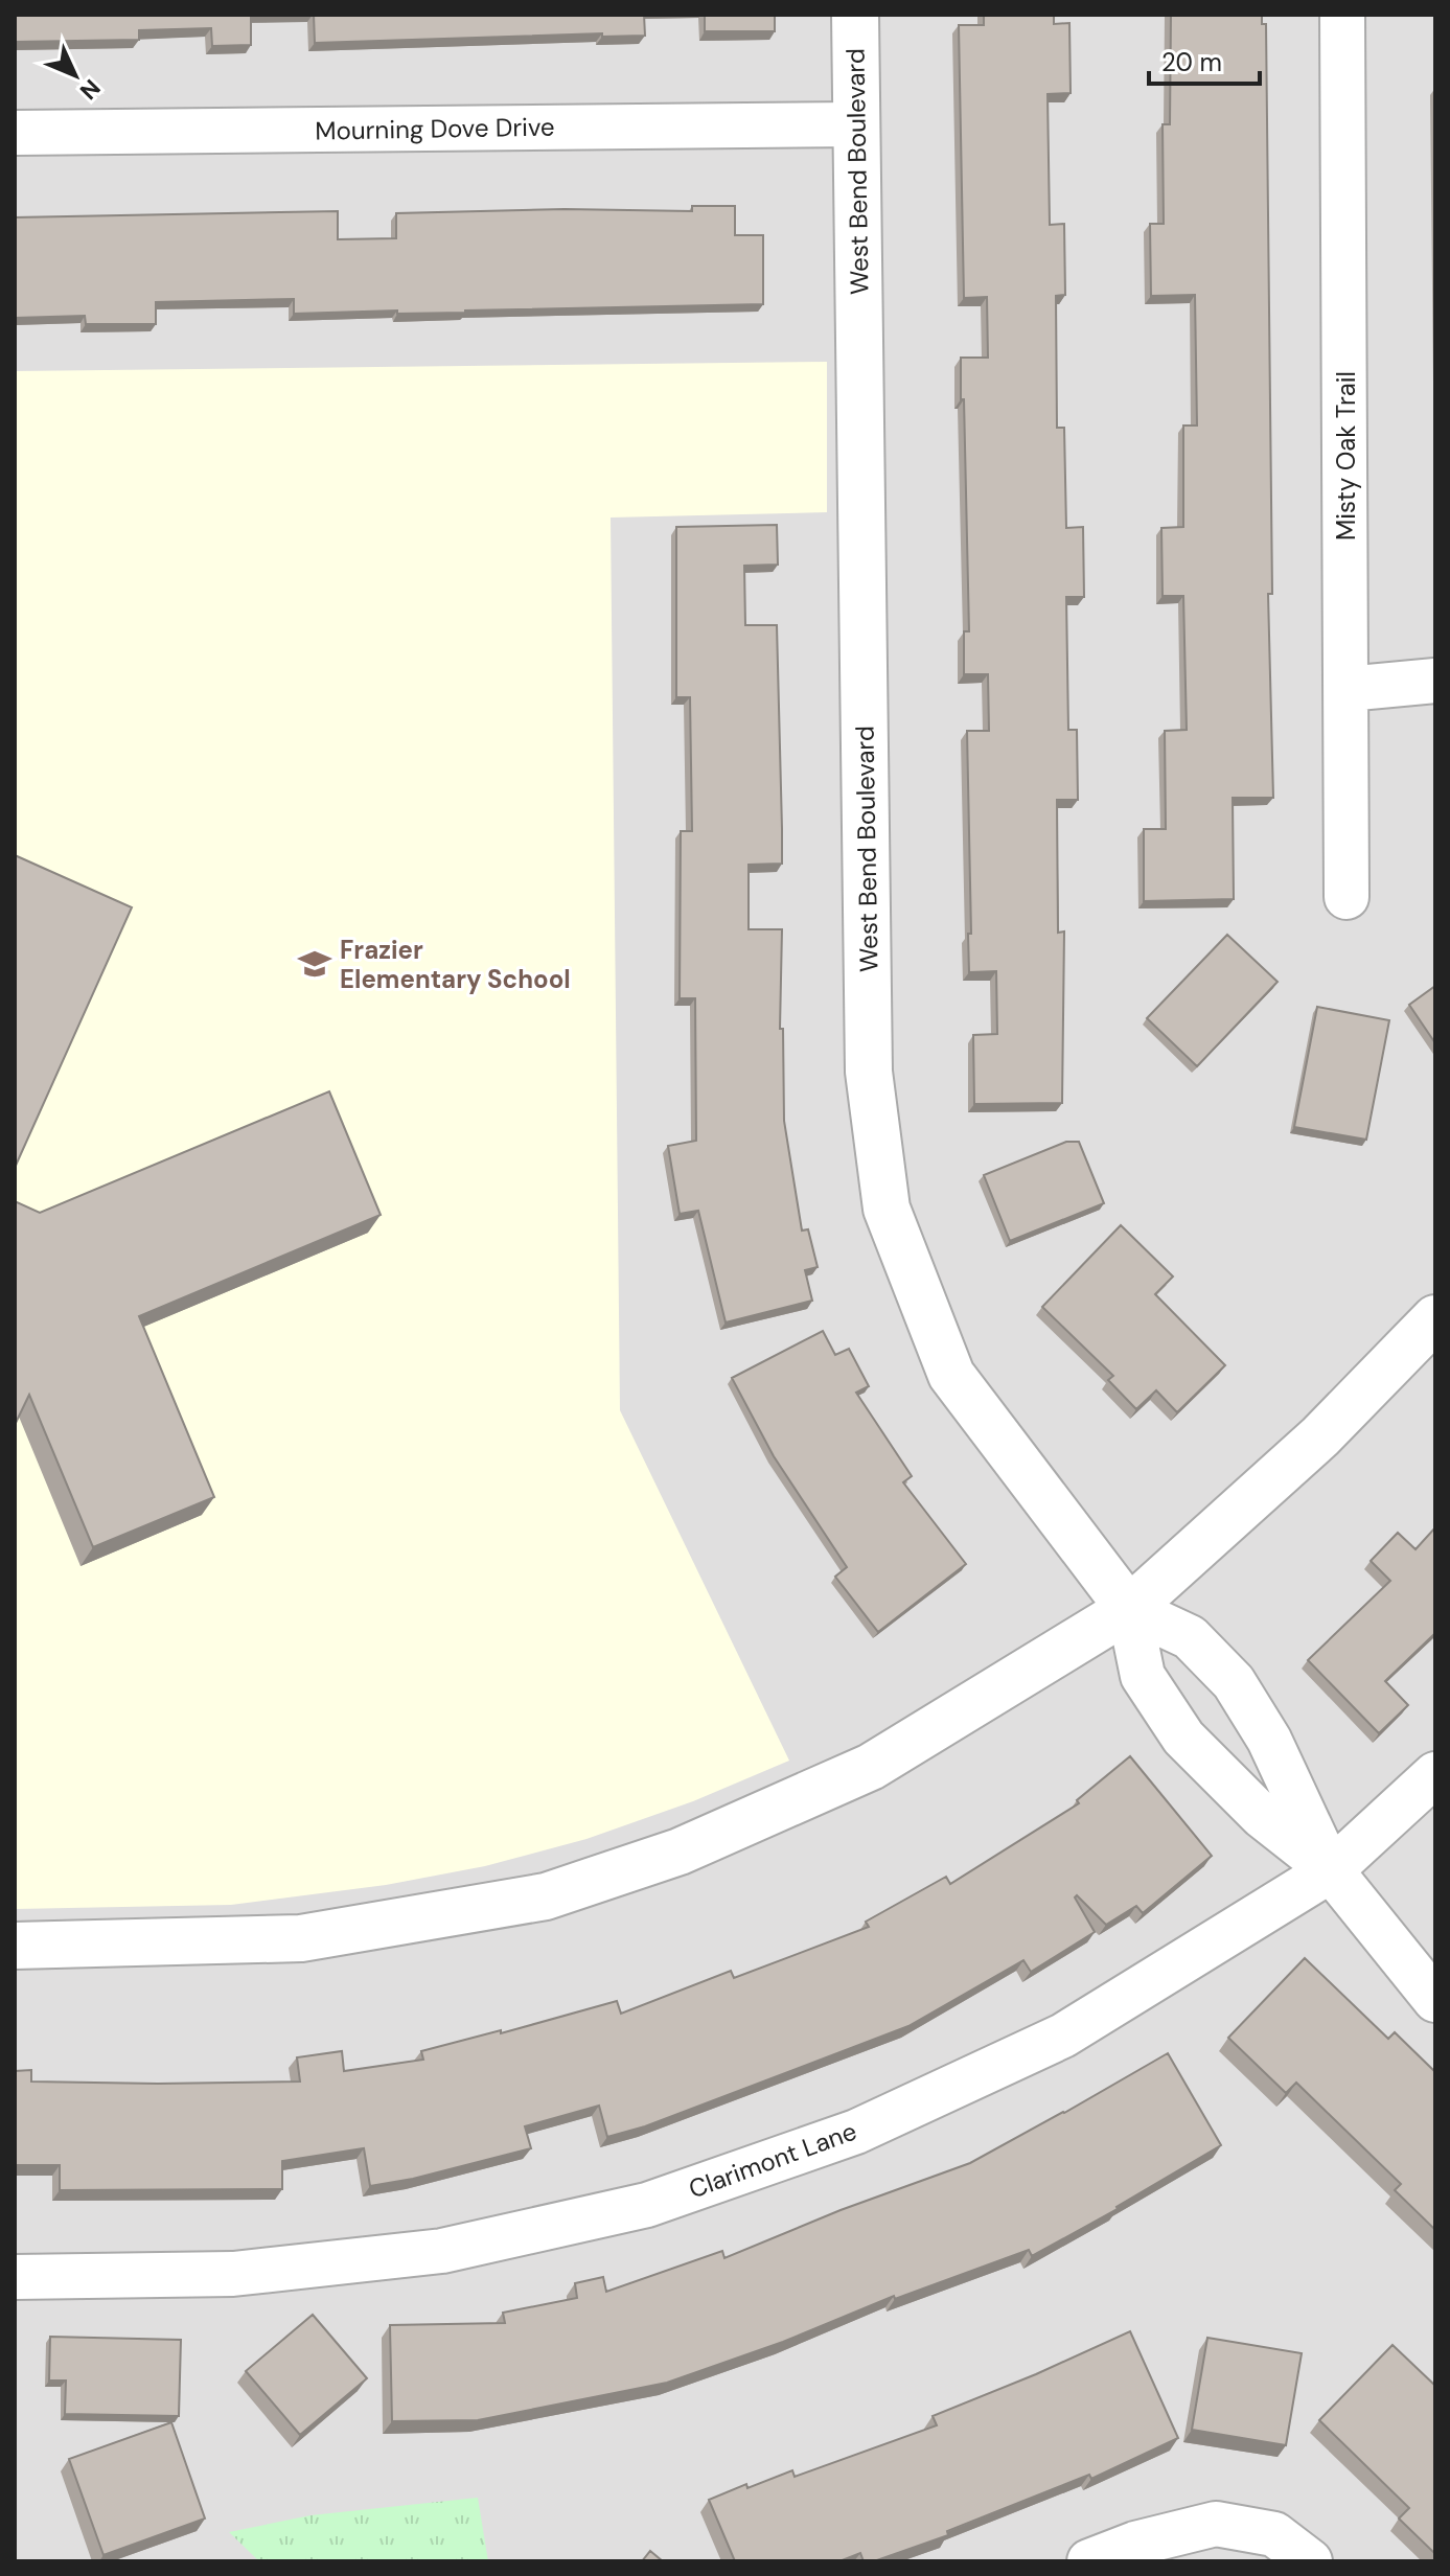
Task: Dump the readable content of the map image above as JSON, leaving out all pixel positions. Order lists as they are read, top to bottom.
{
  "streets": {
    "street": [
      "Mourning Dove Drive",
      "West Bend Boulevard",
      "Misty Oak Trail",
      "Clarimont Lane"
    ]
  },
  "crossings": [
    ["Mourning Dove Drive", "West Bend Boulevard"],
    ["West Bend Boulevard", "Clarimont Lane"]
  ],
  "places": {
    "school or university": ["Frazier Elementary School"]
  },
  "scale_bar": "20 m",
  "north": "bottom right"
}
